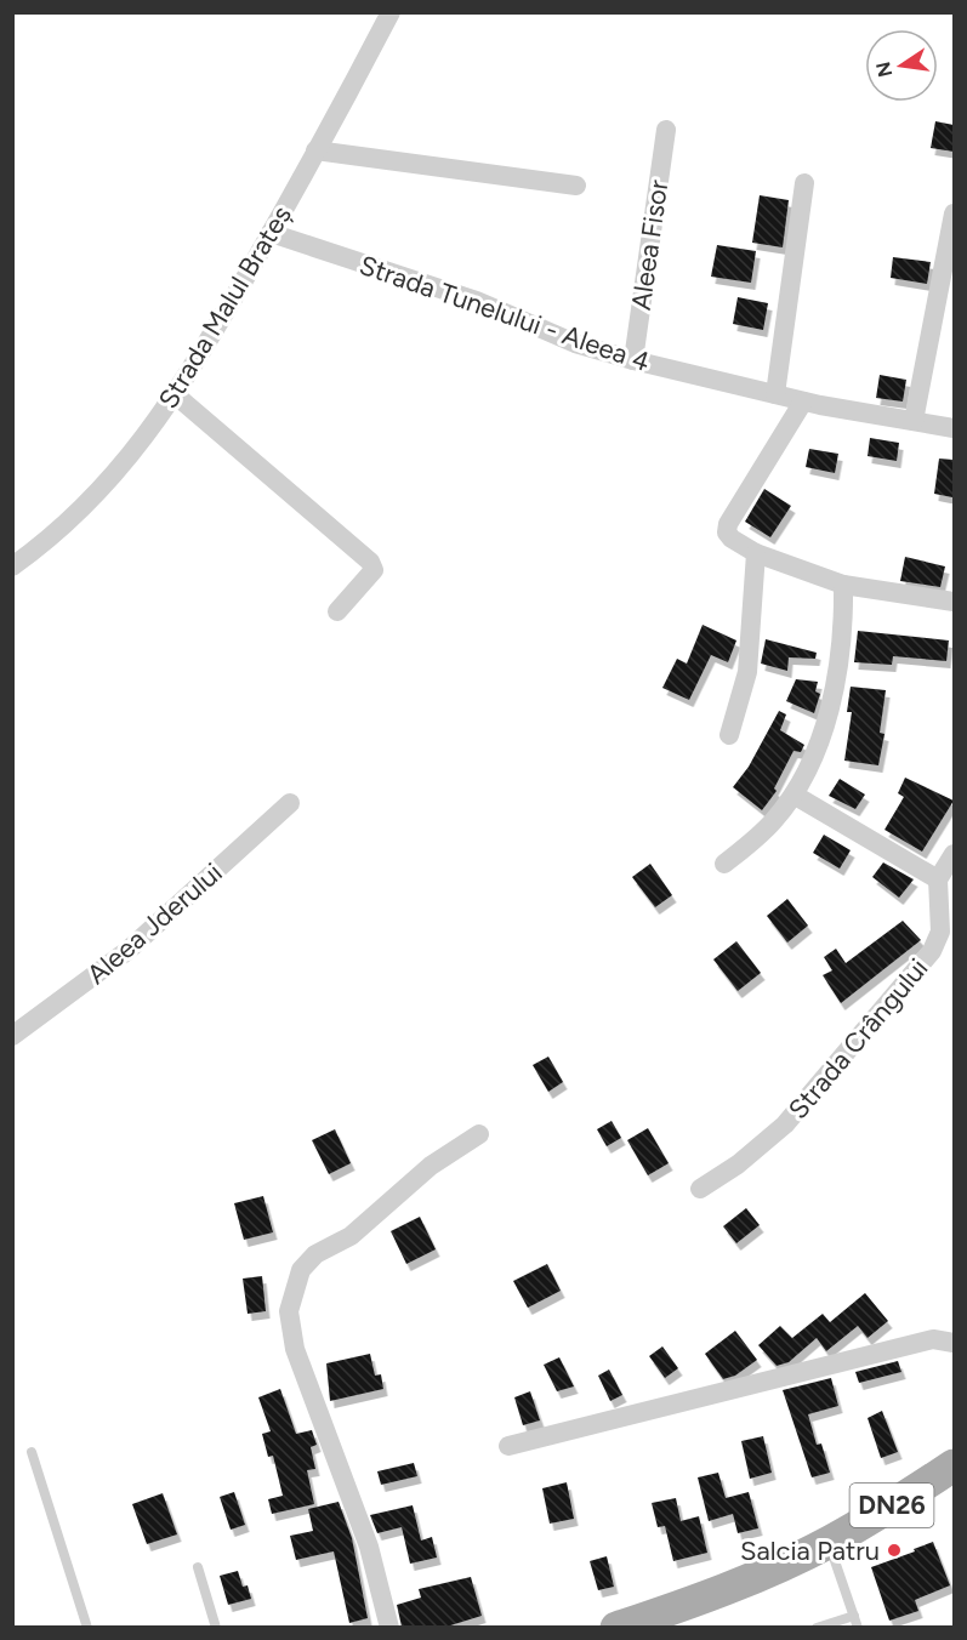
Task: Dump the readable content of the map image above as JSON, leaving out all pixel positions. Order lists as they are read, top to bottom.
{
  "streets": {
    "main road": ["DN26"],
    "street": [
      "Aleea Fisor",
      "Strada Malul Brateș",
      "Strada Tunelului - Aleea 4",
      "Aleea Jderului",
      "Strada Crângului"
    ]
  },
  "crossings": [
    ["Aleea Fisor", "Strada Tunelului - Aleea 4"],
    ["Strada Malul Brateș", "Strada Tunelului - Aleea 4"]
  ],
  "places": ["Salcia Patru"],
  "north": "left"
}
